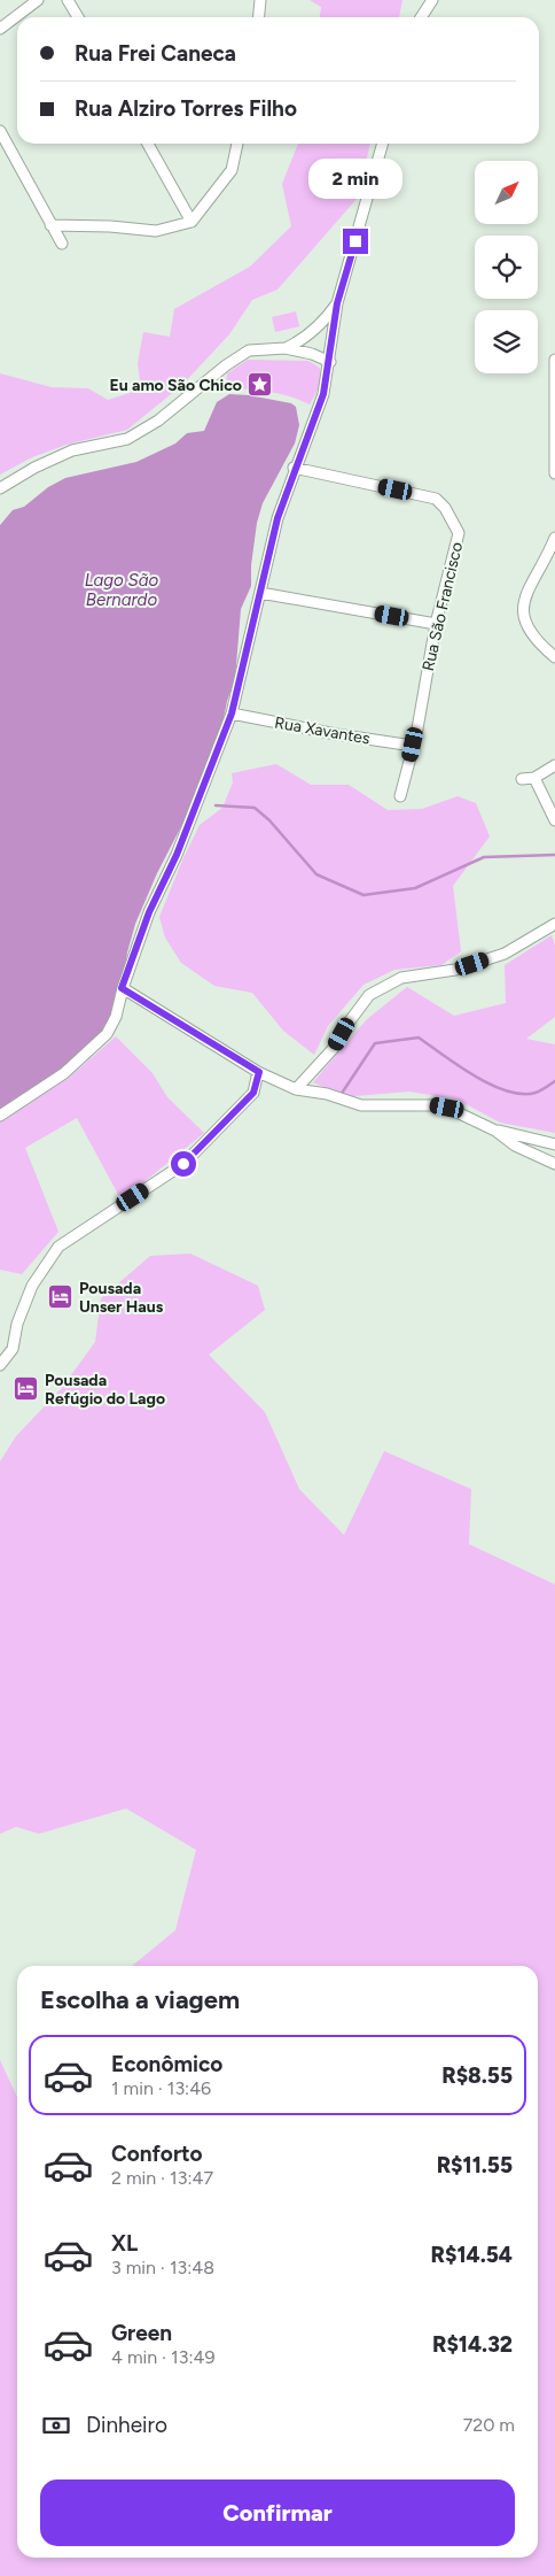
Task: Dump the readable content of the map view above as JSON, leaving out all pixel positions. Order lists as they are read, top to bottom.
{
  "streets": {
    "street": ["Rua São Francisco", "Rua Xavantes"]
  },
  "crossings": [
    ["Rua São Francisco", "Rua Xavantes"]
  ],
  "water": ["Lago São Bernardo"],
  "places": {
    "place": ["Eu amo São Chico"],
    "hotel": ["Pousada Unser Haus", "Pousada Refúgio do Lago"]
  },
  "north": "top right",
  "page": {
    "banner": ["Rua Frei Caneca", "Rua Alziro Torres Filho"],
    "bubble": "2 min",
    "heading": "Escolha a viagem",
    "list": [
      {
        "name": "Econômico",
        "note": "1 min · 13:46",
        "value": "R$8.55"
      },
      {
        "name": "Conforto",
        "note": "2 min · 13:47",
        "value": "R$11.55"
      },
      {
        "name": "XL",
        "note": "3 min · 13:48",
        "value": "R$14.54"
      },
      {
        "name": "Green",
        "note": "4 min · 13:49",
        "value": "R$14.32"
      }
    ],
    "pay": ["Dinheiro", "720 m"],
    "buttons": "Confirmar"
  }
}
